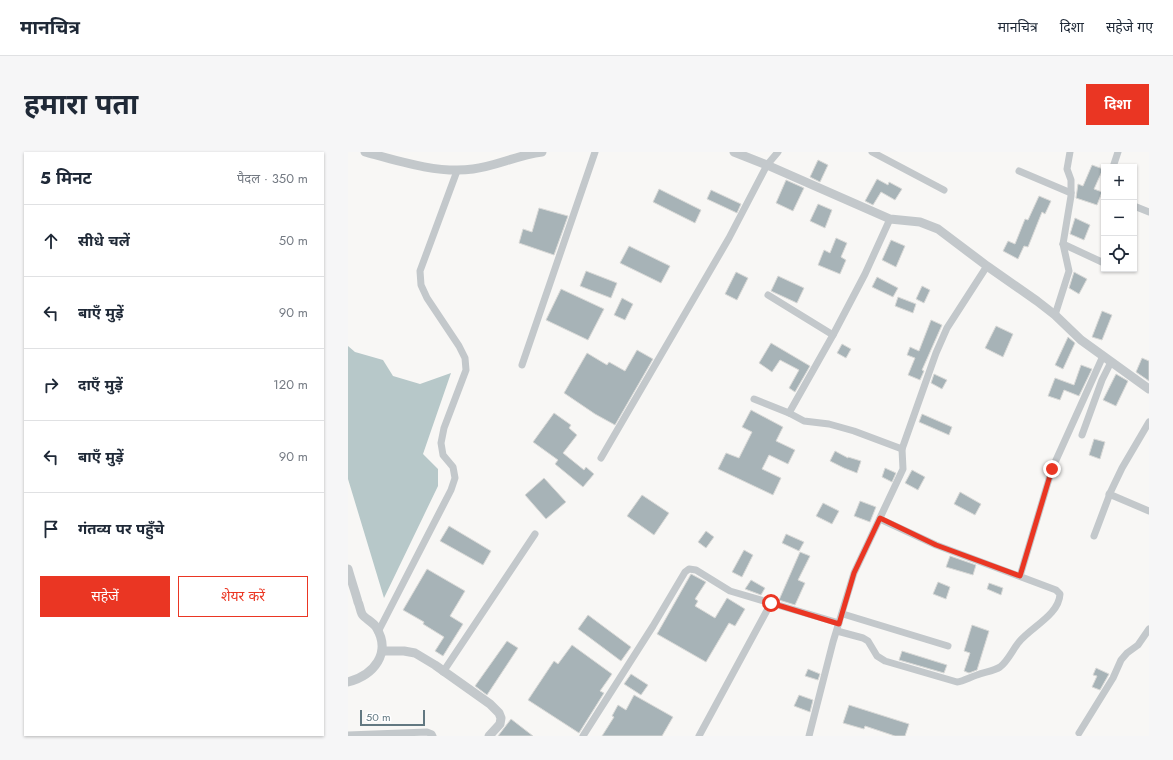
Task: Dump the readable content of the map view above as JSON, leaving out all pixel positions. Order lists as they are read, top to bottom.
{
  "scale_bar": "50 m",
  "page": {
    "header": "मानचित्र",
    "nav": ["मानचित्र", "दिशा", "सहेजे गए"],
    "title": "हमारा पता",
    "buttons": [
      "दिशा",
      ["सहेजें", "शेयर करें"]
    ],
    "heading": ["5 मिनट", "पैदल · 350 m"],
    "map_buttons": ["+", "−"],
    "list": [
      ["सीधे चलें", "50 m"],
      ["बाएँ मुड़ें", "90 m"],
      ["दाएँ मुड़ें", "120 m"],
      ["बाएँ मुड़ें", "90 m"],
      "गंतव्य पर पहुँचे"
    ],
    "scale": "50 m"
  }
}
